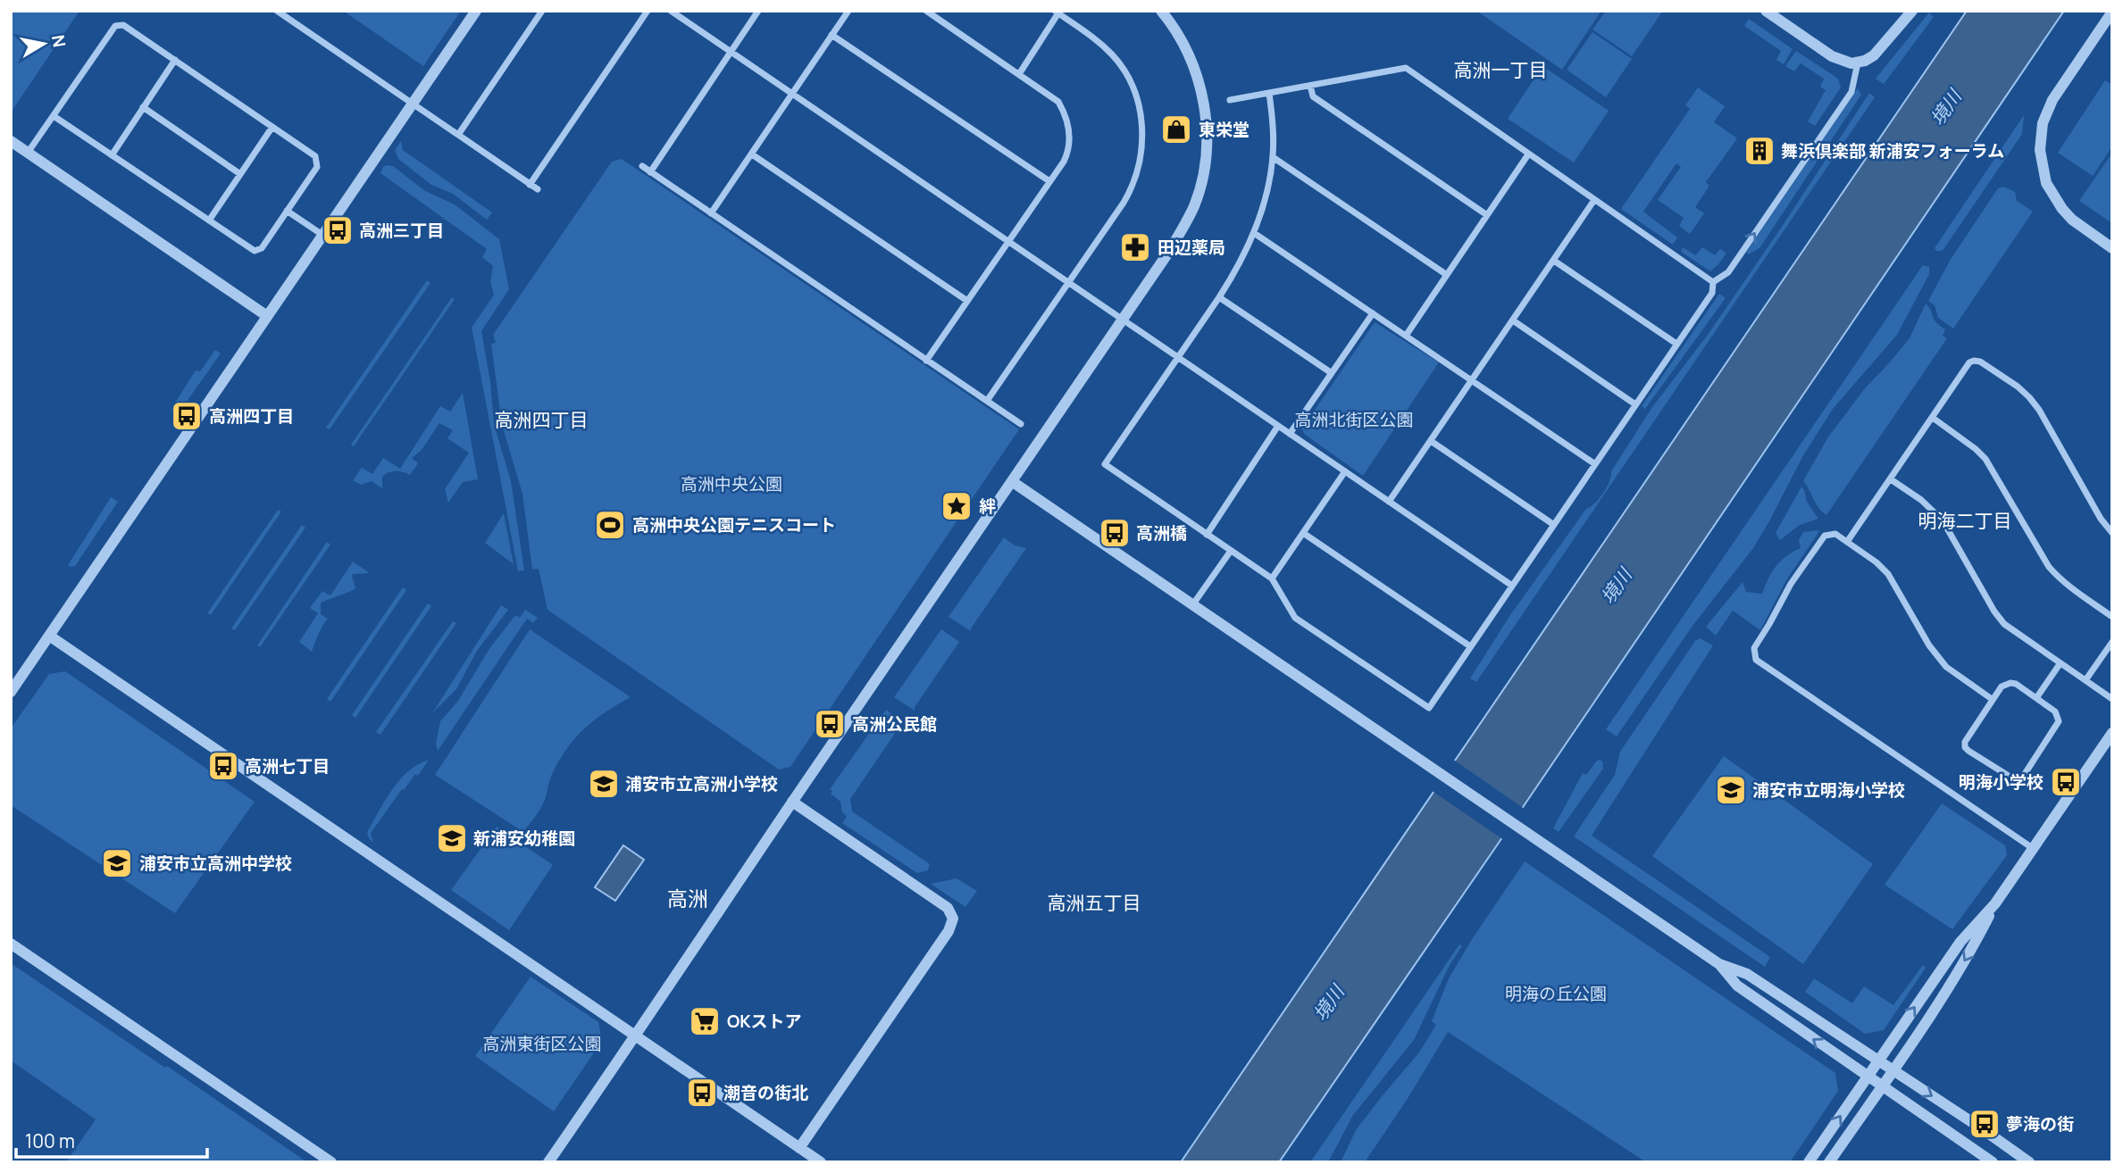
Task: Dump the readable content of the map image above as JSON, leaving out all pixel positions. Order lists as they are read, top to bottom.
{
  "districts": [
    "高洲一丁目",
    "高洲四丁目",
    "明海二丁目",
    "高洲",
    "高洲五丁目"
  ],
  "water": ["境川"],
  "parks": [
    "高洲北街区公園",
    "高洲中央公園",
    "明海の丘公園",
    "高洲東街区公園"
  ],
  "places": {
    "shop": ["東栄堂"],
    "building": ["舞浜倶楽部 新浦安フォーラム"],
    "bus stop": [
      "高洲三丁目",
      "高洲四丁目",
      "高洲橋",
      "高洲公民館",
      "高洲七丁目",
      "明海小学校",
      "潮音の街北",
      "夢海の街"
    ],
    "pharmacy": ["田辺薬局"],
    "place": ["絆"],
    "sports": ["高洲中央公園テニスコート"],
    "school or university": [
      "浦安市立高洲小学校",
      "浦安市立明海小学校",
      "新浦安幼稚園",
      "浦安市立高洲中学校"
    ],
    "supermarket": ["OKストア"]
  },
  "scale_bar": "100 m",
  "north": "right"
}
